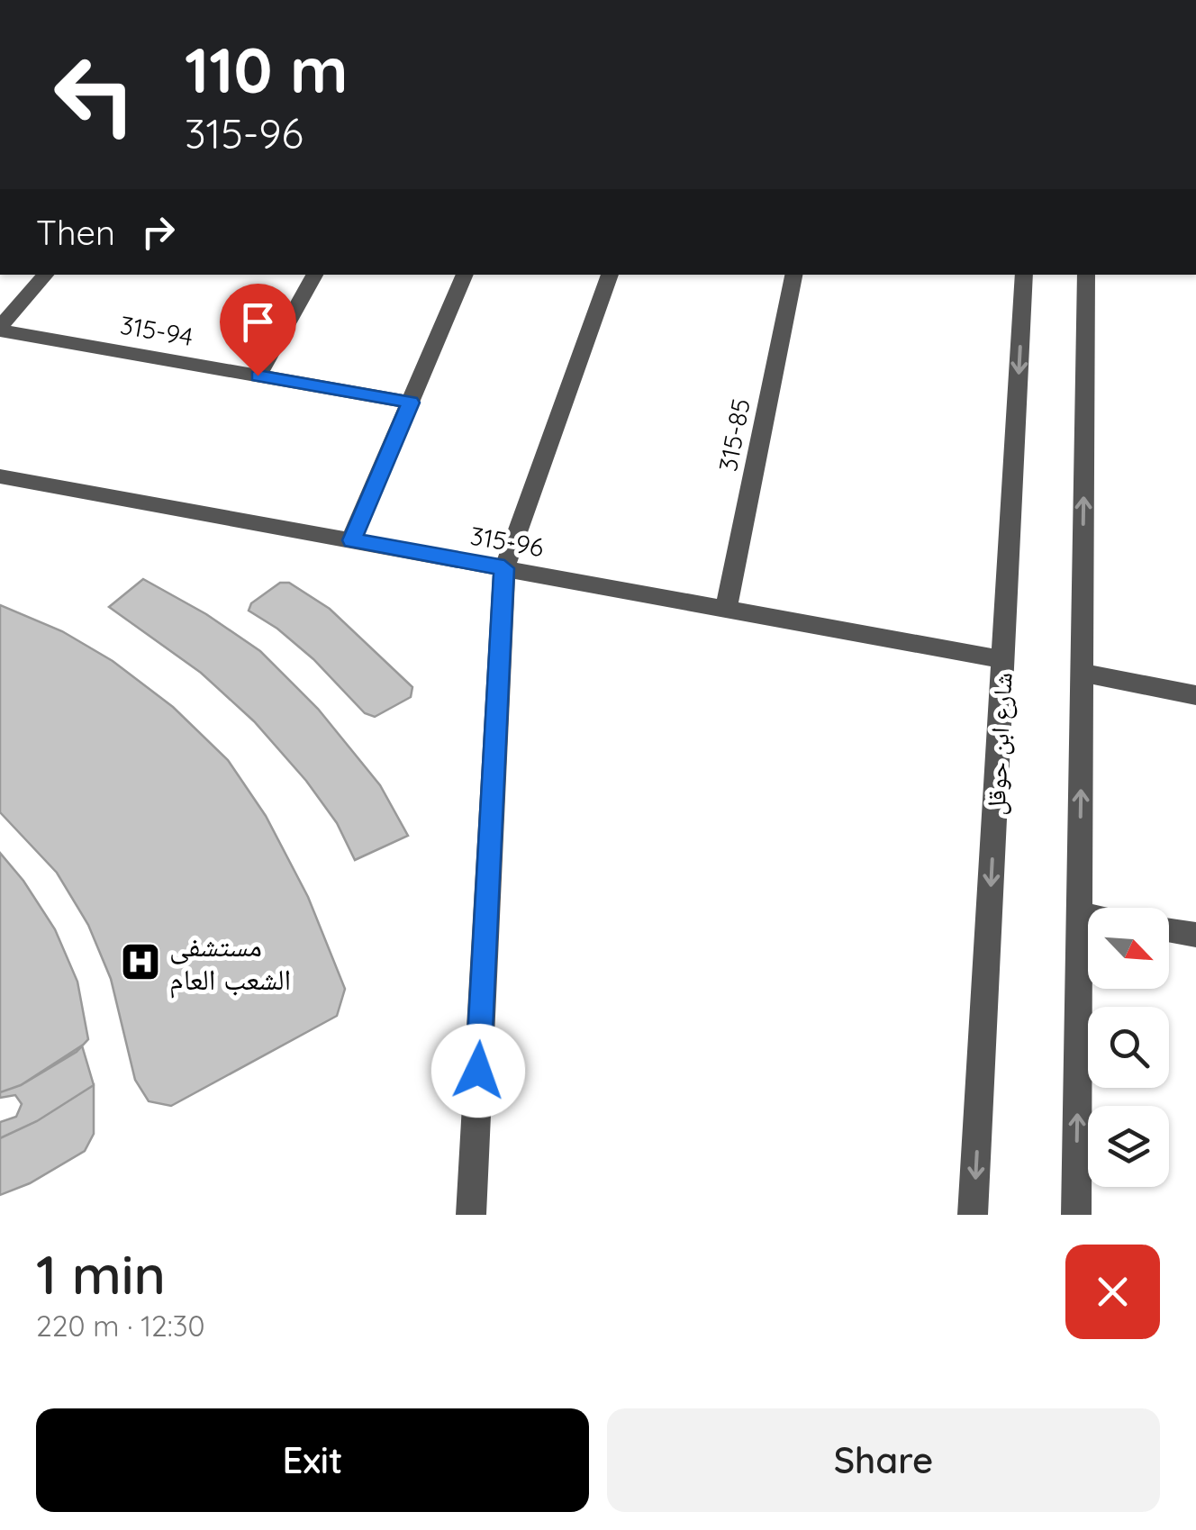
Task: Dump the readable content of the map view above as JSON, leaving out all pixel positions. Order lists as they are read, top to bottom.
{
  "streets": {
    "street": [
      "315-94",
      "315-85",
      "315-96",
      "شارع ابن حوقل"
    ]
  },
  "crossings": [
    ["315-85", "315-96"],
    ["315-96", "شارع ابن حوقل"]
  ],
  "places": {
    "hospital": ["مستشفى الشعب العام"]
  },
  "north": "bottom right",
  "page": {
    "turn": ["110 m", "315-96"],
    "then": "Then",
    "heading": ["1 min", "220 m · 12:30"],
    "buttons": ["Exit", "Share"]
  }
}
